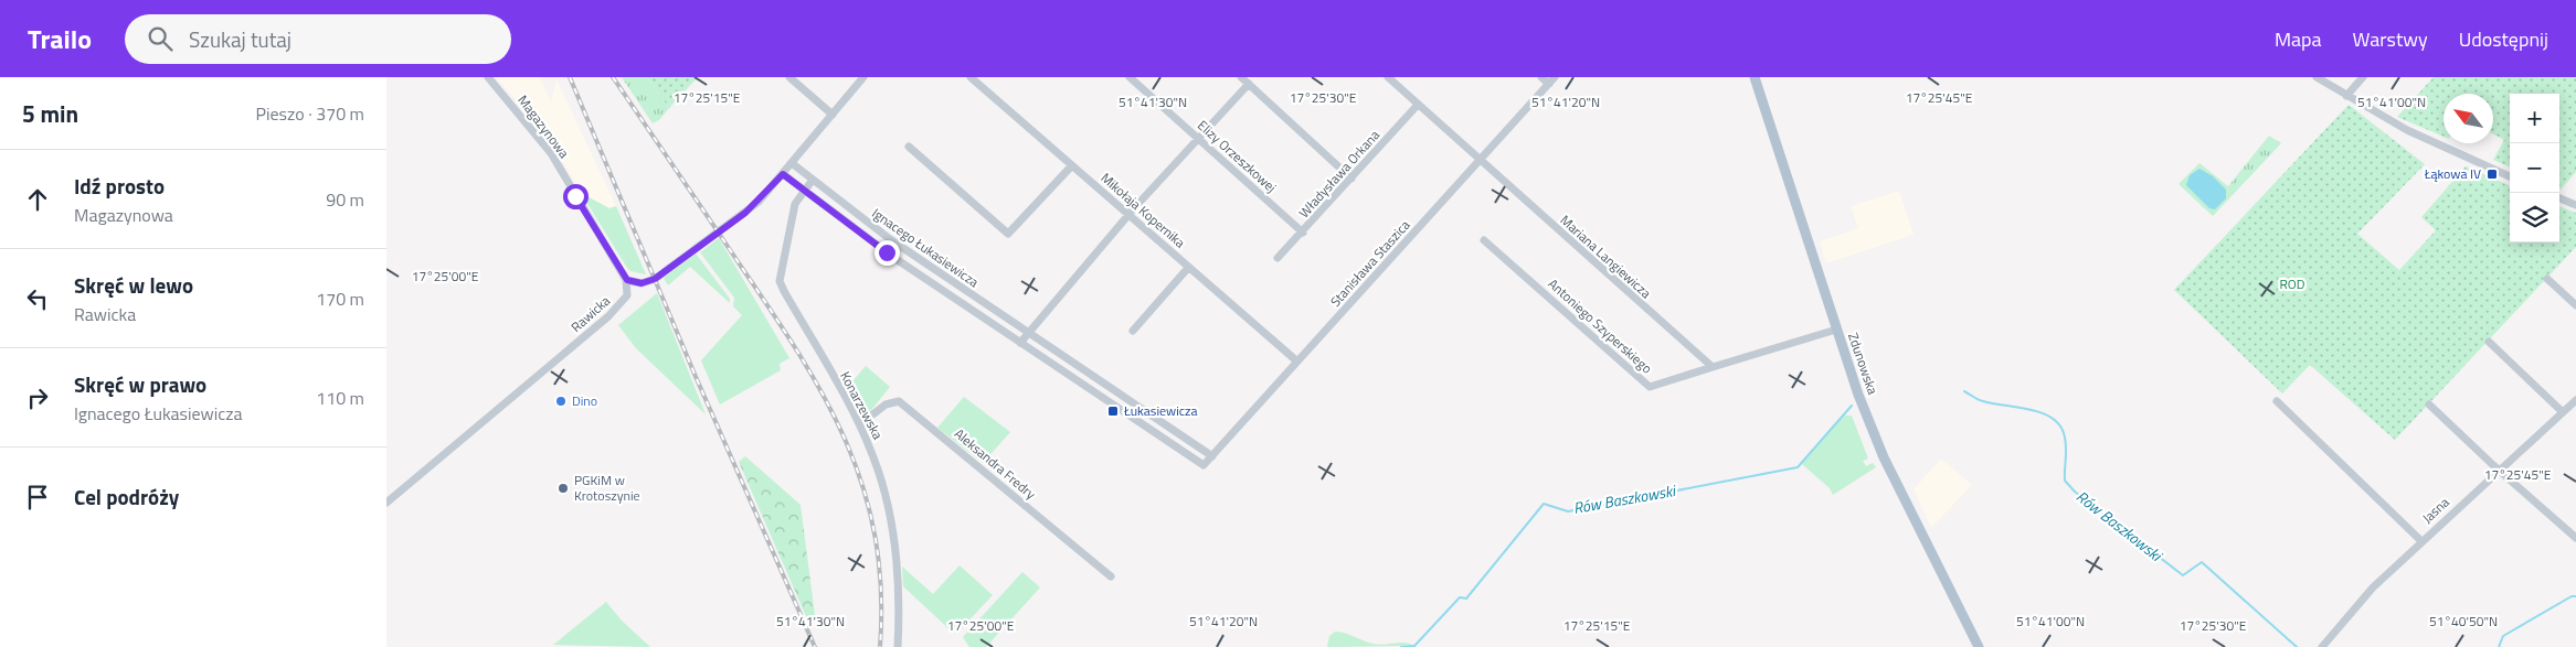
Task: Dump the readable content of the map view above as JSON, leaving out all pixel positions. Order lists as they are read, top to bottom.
{
  "streets": {
    "main road": ["Zdunowska"],
    "street": [
      "Magazynowa",
      "Elizy Orzeszkowej",
      "Władysława Orkana",
      "Mikołaja Kopernika",
      "Ignacego Łukasiewicza",
      "Mariana Langiewicza",
      "Stanisława Staszica",
      "Rawicka",
      "Antoniego Szyperskiego",
      "Konarzewska",
      "Aleksandra Fredry",
      "Jasna"
    ]
  },
  "crossings": [
    ["Magazynowa", "Rawicka"],
    ["Elizy Orzeszkowej", "Władysława Orkana"],
    ["Władysława Orkana", "Mariana Langiewicza"],
    ["Mikołaja Kopernika", "Stanisława Staszica"],
    ["Ignacego Łukasiewicza", "Stanisława Staszica"],
    ["Ignacego Łukasiewicza", "Konarzewska"],
    ["Mariana Langiewicza", "Stanisława Staszica"],
    ["Mariana Langiewicza", "Antoniego Szyperskiego"],
    ["Konarzewska", "Aleksandra Fredry"]
  ],
  "water": ["Rów Baszkowski"],
  "parks": ["ROD"],
  "places": {
    "transit": ["Łąkowa IV", "Łukasiewicza"],
    "other": ["Dino", "PGKiM w Krotoszynie"]
  },
  "north": "top left",
  "page": {
    "header": "Trailo",
    "search": "Szukaj tutaj",
    "nav": ["Mapa", "Warstwy", "Udostępnij"],
    "heading": ["5 min", "Pieszo · 370 m"],
    "map_buttons": ["+", "−"],
    "list": [
      ["Idź prosto", "Magazynowa", "90 m"],
      ["Skręć w lewo", "Rawicka", "170 m"],
      ["Skręć w prawo", "Ignacego Łukasiewicza", "110 m"],
      "Cel podróży"
    ]
  },
  "coordinates": [
    "17°25'15\"E",
    "17°25'30\"E",
    "17°25'45\"E",
    "51°41'30\"N",
    "51°41'20\"N",
    "51°41'00\"N",
    "17°25'00\"E",
    "51°40'50\"N"
  ]
}
